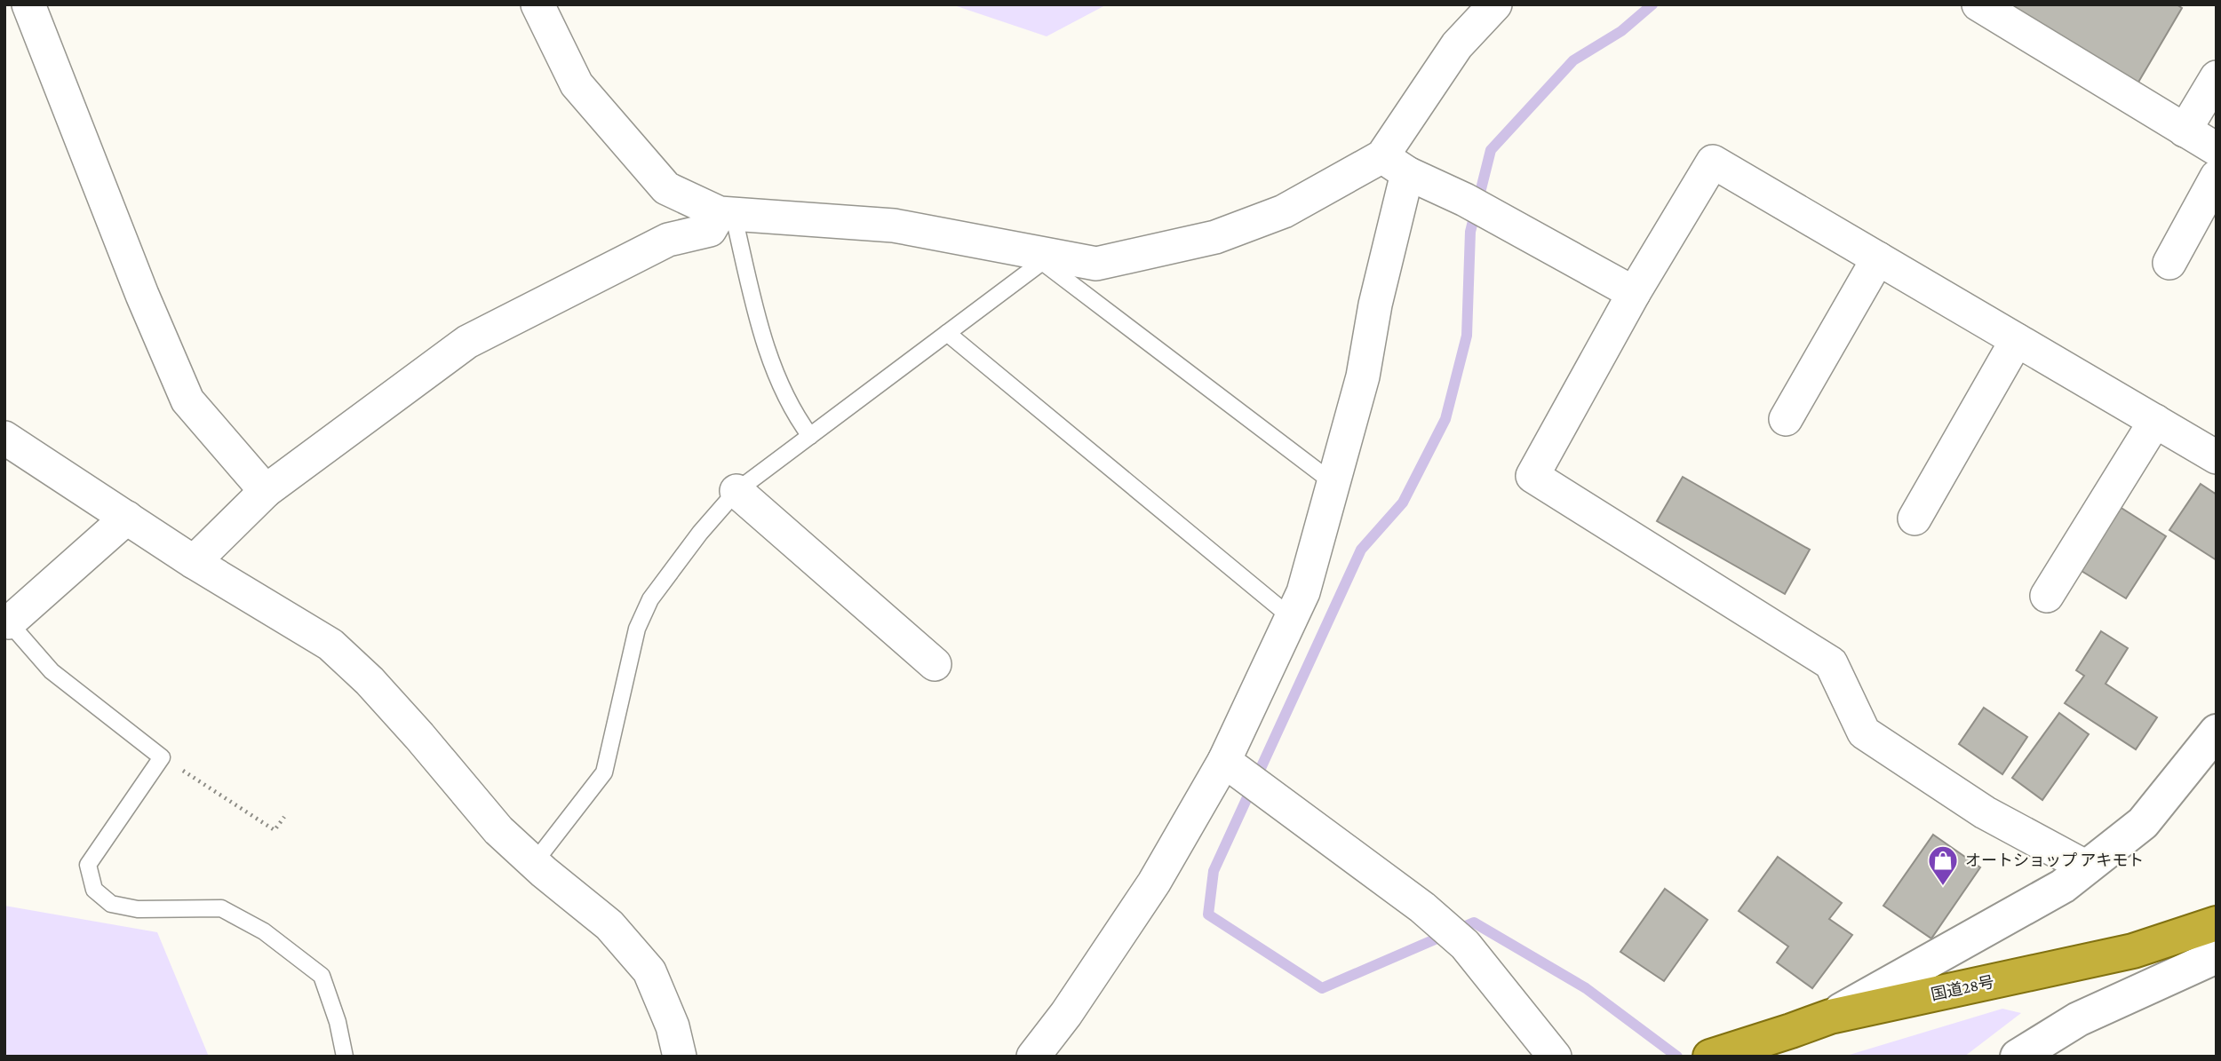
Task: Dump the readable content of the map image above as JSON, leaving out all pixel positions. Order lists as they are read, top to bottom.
{
  "streets": {
    "highway": ["国道28号"]
  },
  "places": {
    "shop": ["オートショップ アキモト"]
  }
}
